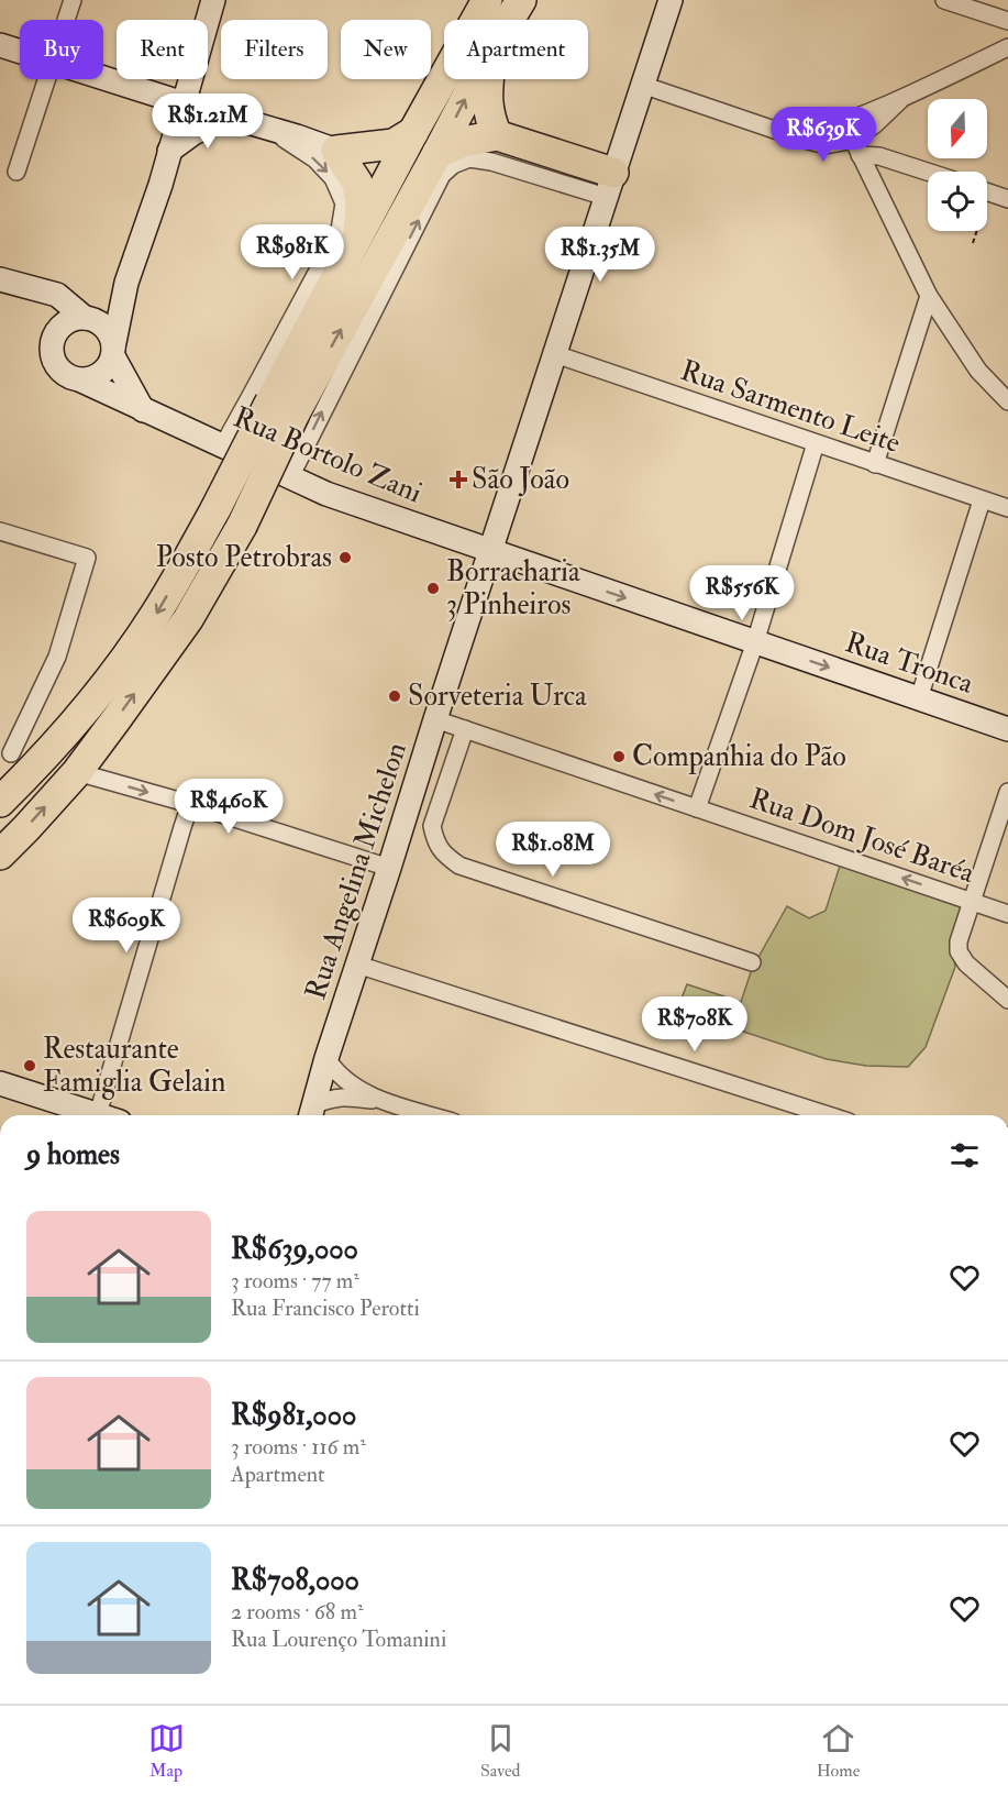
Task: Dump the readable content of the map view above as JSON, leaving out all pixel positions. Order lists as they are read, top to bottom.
{
  "streets": {
    "main road": ["Rua Bortolo Zani", "Rua Tronca", "Rua Angelina Michelon"],
    "street": ["Rua Sarmento Leite", "Rua Dom José Baréa"]
  },
  "crossings": [
    ["Rua Sarmento Leite", "Rua Angelina Michelon"],
    ["Rua Bortolo Zani", "Rua Tronca"],
    ["Rua Bortolo Zani", "Rua Angelina Michelon"],
    ["Rua Tronca", "Rua Angelina Michelon"],
    ["Rua Dom José Baréa", "Rua Angelina Michelon"]
  ],
  "one_way": ["Rua Tronca", "Rua Dom José Baréa"],
  "places": {
    "health": ["São João"],
    "other": [
      "Posto Petrobras",
      "Borracharia 3 Pinheiros",
      "Sorveteria Urca",
      "Companhia do Pão",
      "Restaurante Famiglia Gelain"
    ]
  },
  "north": "bottom",
  "page": {
    "chip": [
      "Buy",
      "Rent",
      "Filters",
      "New",
      "Apartment"
    ],
    "price": [
      "R$1.21M",
      "R$639K",
      "R$981K",
      "R$1.35M",
      "R$556K",
      "R$460K",
      "R$1.08M",
      "R$609K",
      "R$708K"
    ],
    "heading": "9 homes",
    "list": [
      {
        "name": "R$639,000",
        "note": "3 rooms · 77 m² · Rua Francisco Perotti"
      },
      {
        "name": "R$981,000",
        "note": "3 rooms · 116 m² · Apartment"
      },
      {
        "name": "R$708,000",
        "note": "2 rooms · 68 m² · Rua Lourenço Tomanini"
      }
    ],
    "tabs": ["Map", "Saved", "Home"]
  }
}
